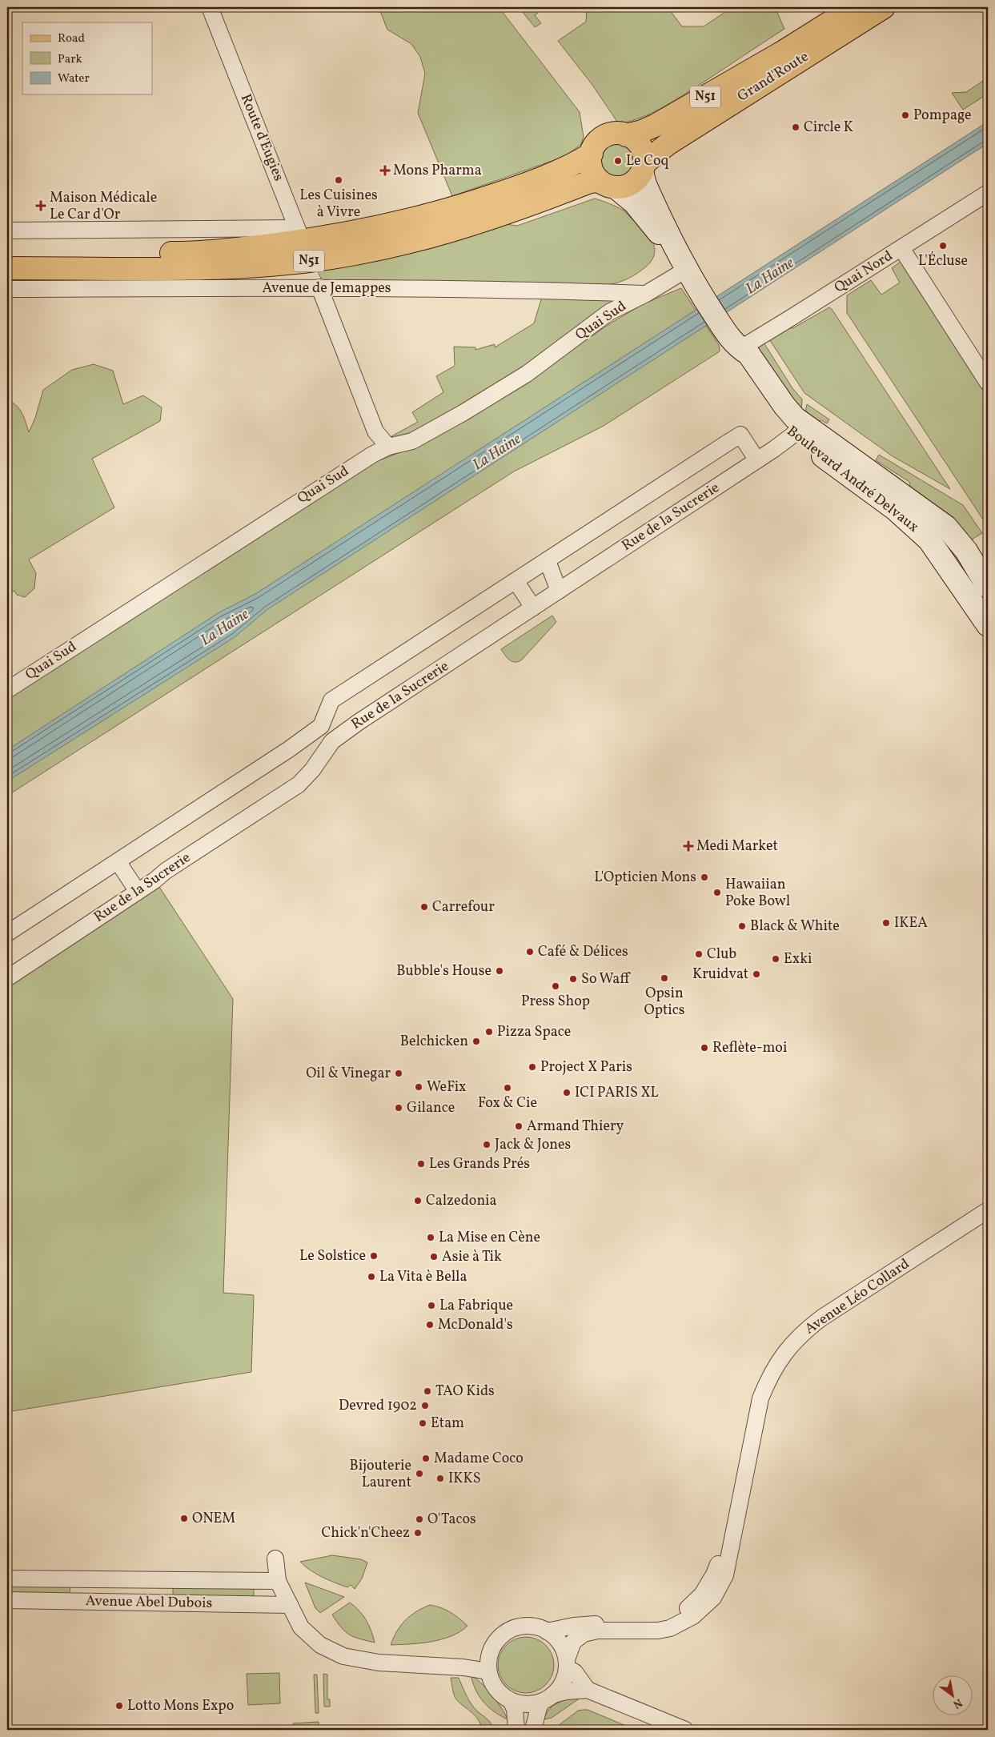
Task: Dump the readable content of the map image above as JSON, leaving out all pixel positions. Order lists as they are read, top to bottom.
{
  "streets": {
    "main road": ["Grand'Route", "N51", "Avenue de Jemappes"],
    "street": [
      "Route d'Eugies",
      "Quai Nord",
      "Quai Sud",
      "Boulevard André Delvaux",
      "Rue de la Sucrerie",
      "Avenue Léo Collard",
      "Avenue Abel Dubois"
    ]
  },
  "crossings": [
    ["Grand'Route", "Avenue de Jemappes"],
    ["Grand'Route", "Boulevard André Delvaux"],
    ["Route d'Eugies", "Avenue de Jemappes"],
    ["Quai Nord", "Boulevard André Delvaux"],
    ["Avenue de Jemappes", "Quai Sud"],
    ["Avenue de Jemappes", "Boulevard André Delvaux"],
    ["Quai Sud", "Boulevard André Delvaux"],
    ["Boulevard André Delvaux", "Rue de la Sucrerie"]
  ],
  "water": ["La Haine"],
  "places": {
    "other": [
      "Pompage",
      "Circle K",
      "Le Coq",
      "Les Cuisines à Vivre",
      "L'Écluse",
      "L'Opticien Mons",
      "Hawaiian Poke Bowl",
      "Carrefour",
      "IKEA",
      "Black & White",
      "Café & Délices",
      "Club",
      "Exki",
      "Bubble's House",
      "Kruidvat",
      "Opsin Optics",
      "So Waff",
      "Press Shop",
      "Pizza Space",
      "Belchicken",
      "Reflète-moi",
      "Project X Paris",
      "Oil & Vinegar",
      "WeFix",
      "Fox & Cie",
      "ICI PARIS XL",
      "Gilance",
      "Armand Thiery",
      "Jack & Jones",
      "Les Grands Prés",
      "Calzedonia",
      "La Mise en Cène",
      "Le Solstice",
      "Asie à Tik",
      "La Vita è Bella",
      "La Fabrique",
      "McDonald's",
      "TAO Kids",
      "Devred 1902",
      "Etam",
      "Madame Coco",
      "Bijouterie Laurent",
      "IKKS",
      "ONEM",
      "O'Tacos",
      "Chick'n'Cheez",
      "Lotto Mons Expo"
    ],
    "health": ["Mons Pharma", "Maison Médicale Le Car d'Or", "Medi Market"]
  },
  "legend": ["Road", "Park", "Water"],
  "north": "bottom right"
}
